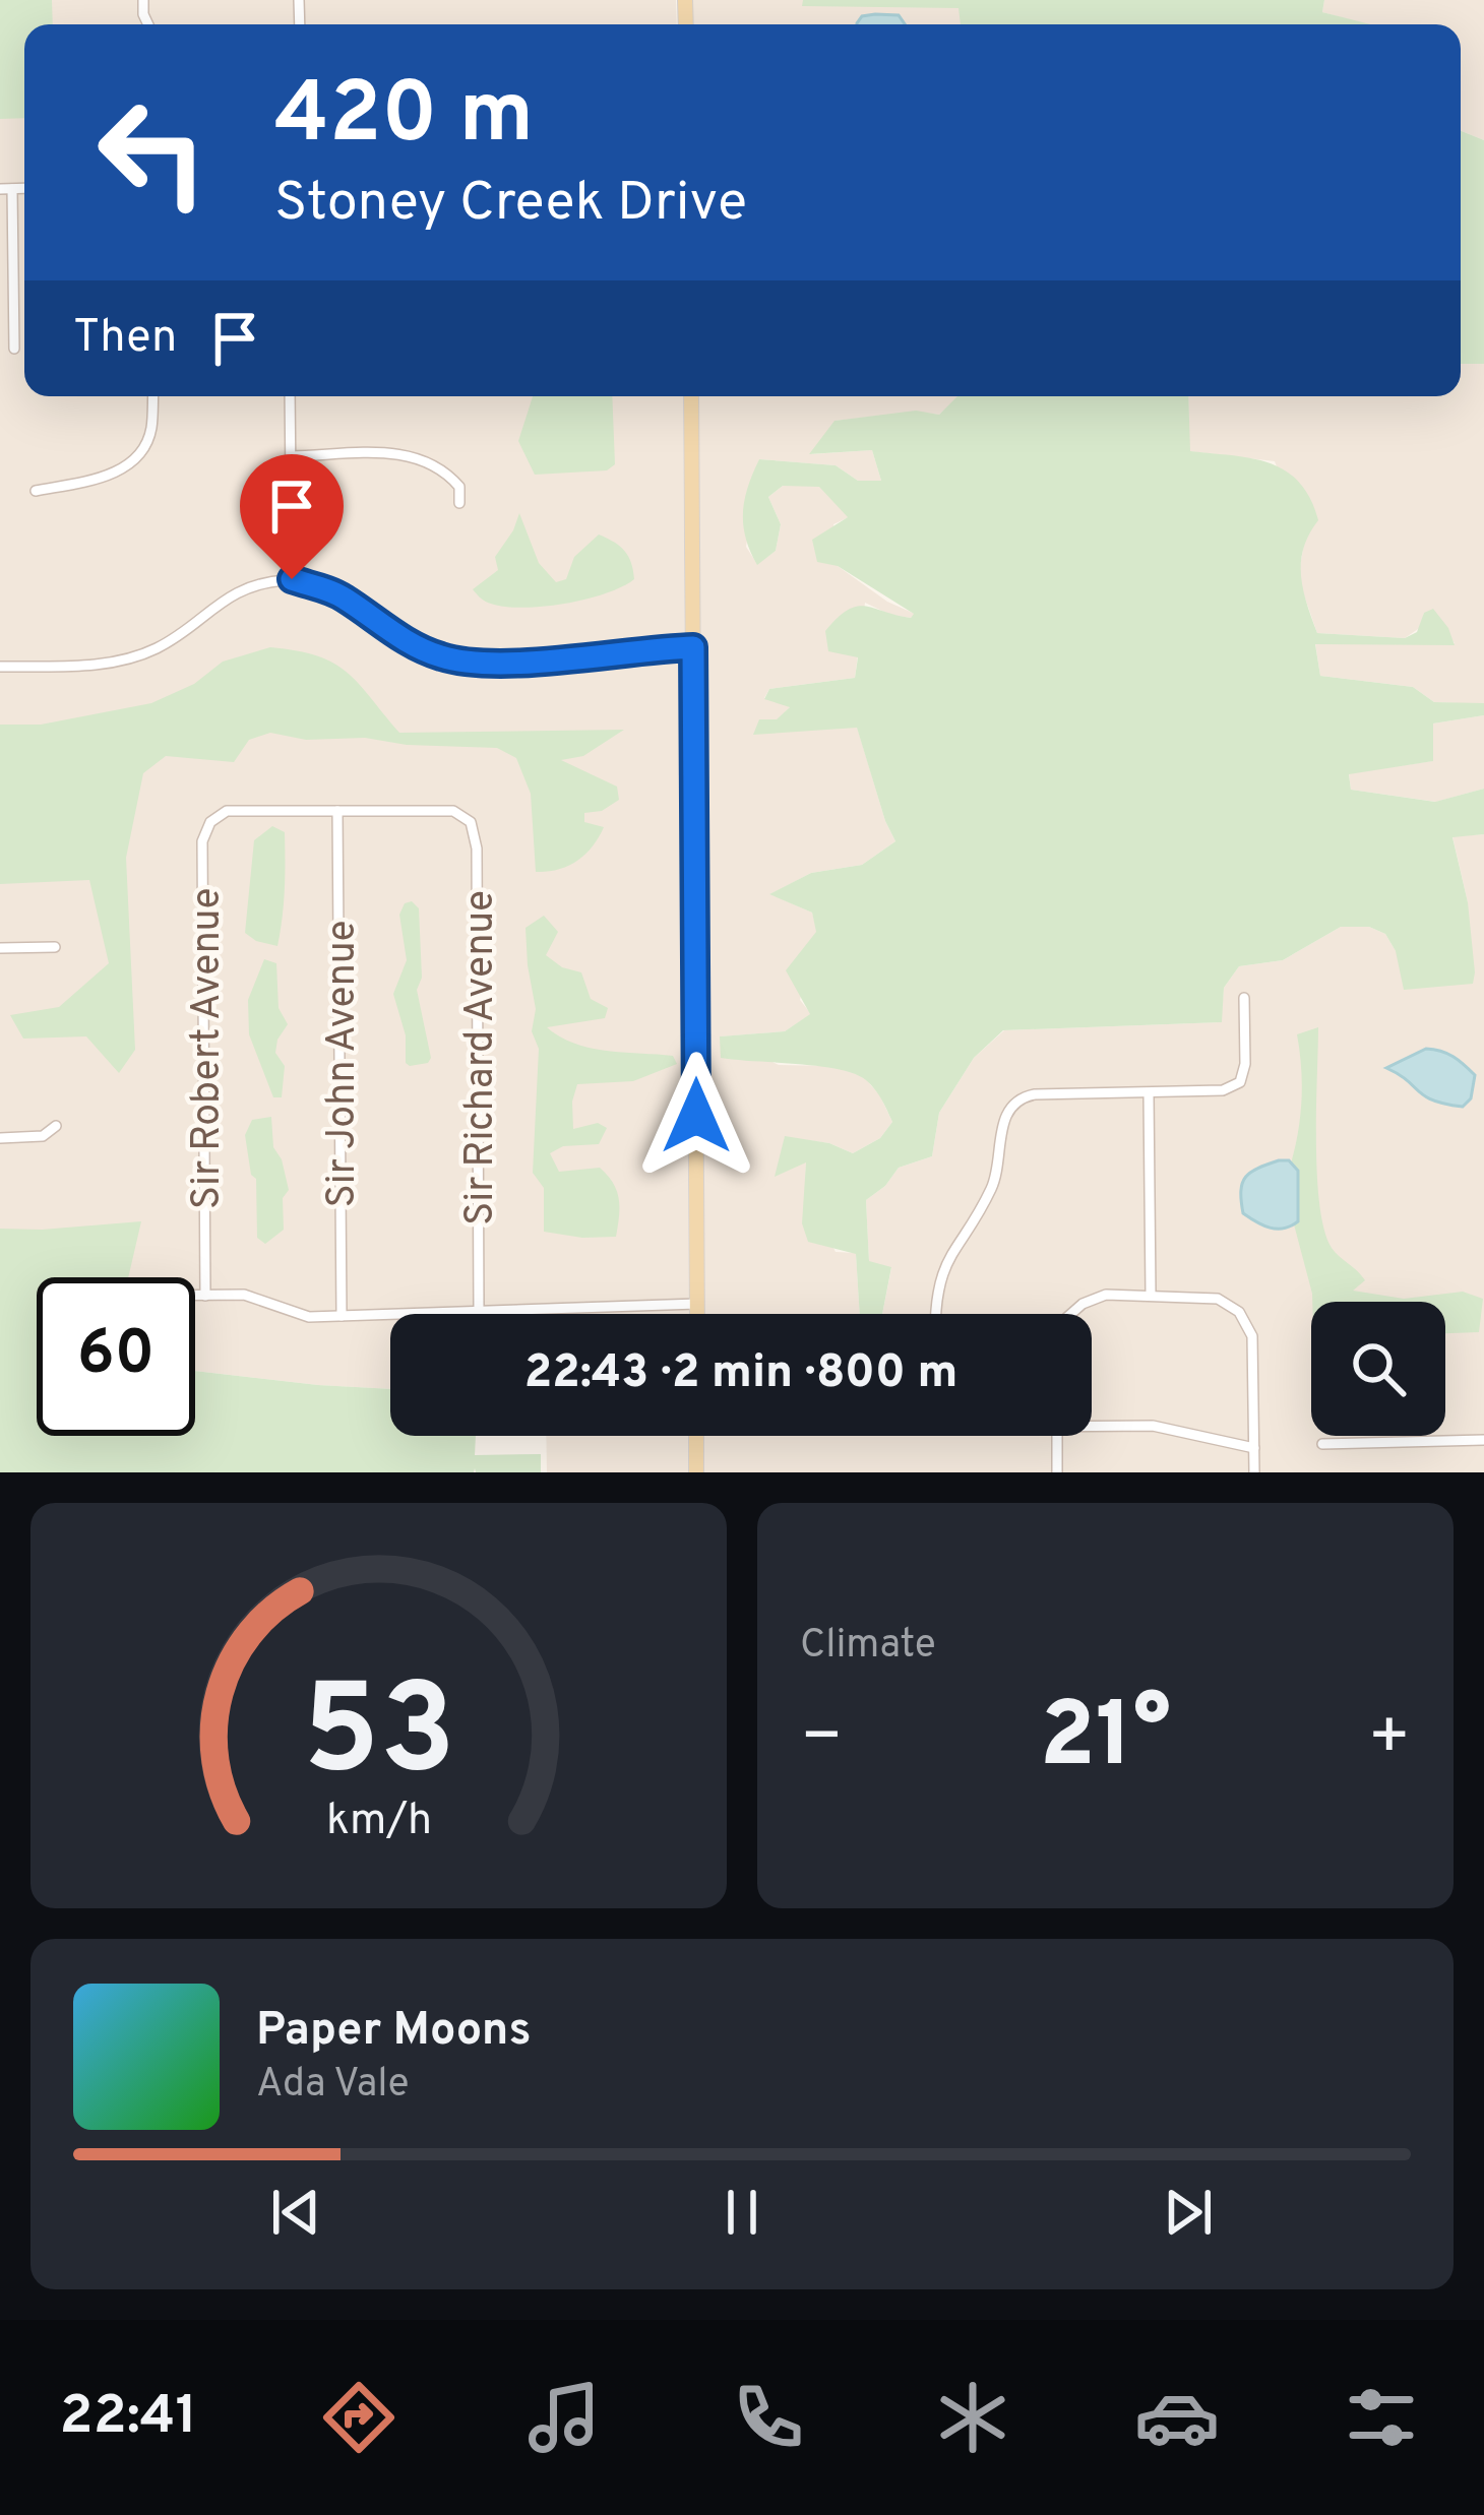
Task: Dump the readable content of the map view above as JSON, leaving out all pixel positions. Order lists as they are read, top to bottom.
{
  "streets": {
    "street": ["Sir Robert Avenue", "Sir Richard Avenue", "Sir John Avenue"]
  },
  "crossings": [
    ["Sir Robert Avenue", "Sir Richard Avenue"],
    ["Sir Robert Avenue", "Sir John Avenue"],
    ["Sir Richard Avenue", "Sir John Avenue"]
  ],
  "page": {
    "turn": ["420 m", "Stoney Creek Drive"],
    "then": "Then",
    "limit": "60",
    "trip": "22:43 · 2 min · 800 m",
    "tile": "Climate",
    "heat": ["−", "21°", "+"],
    "song": ["Paper Moons", "Ada Vale"],
    "tabs": "22:41",
    "gauge": ["53", "km/h"]
  }
}
